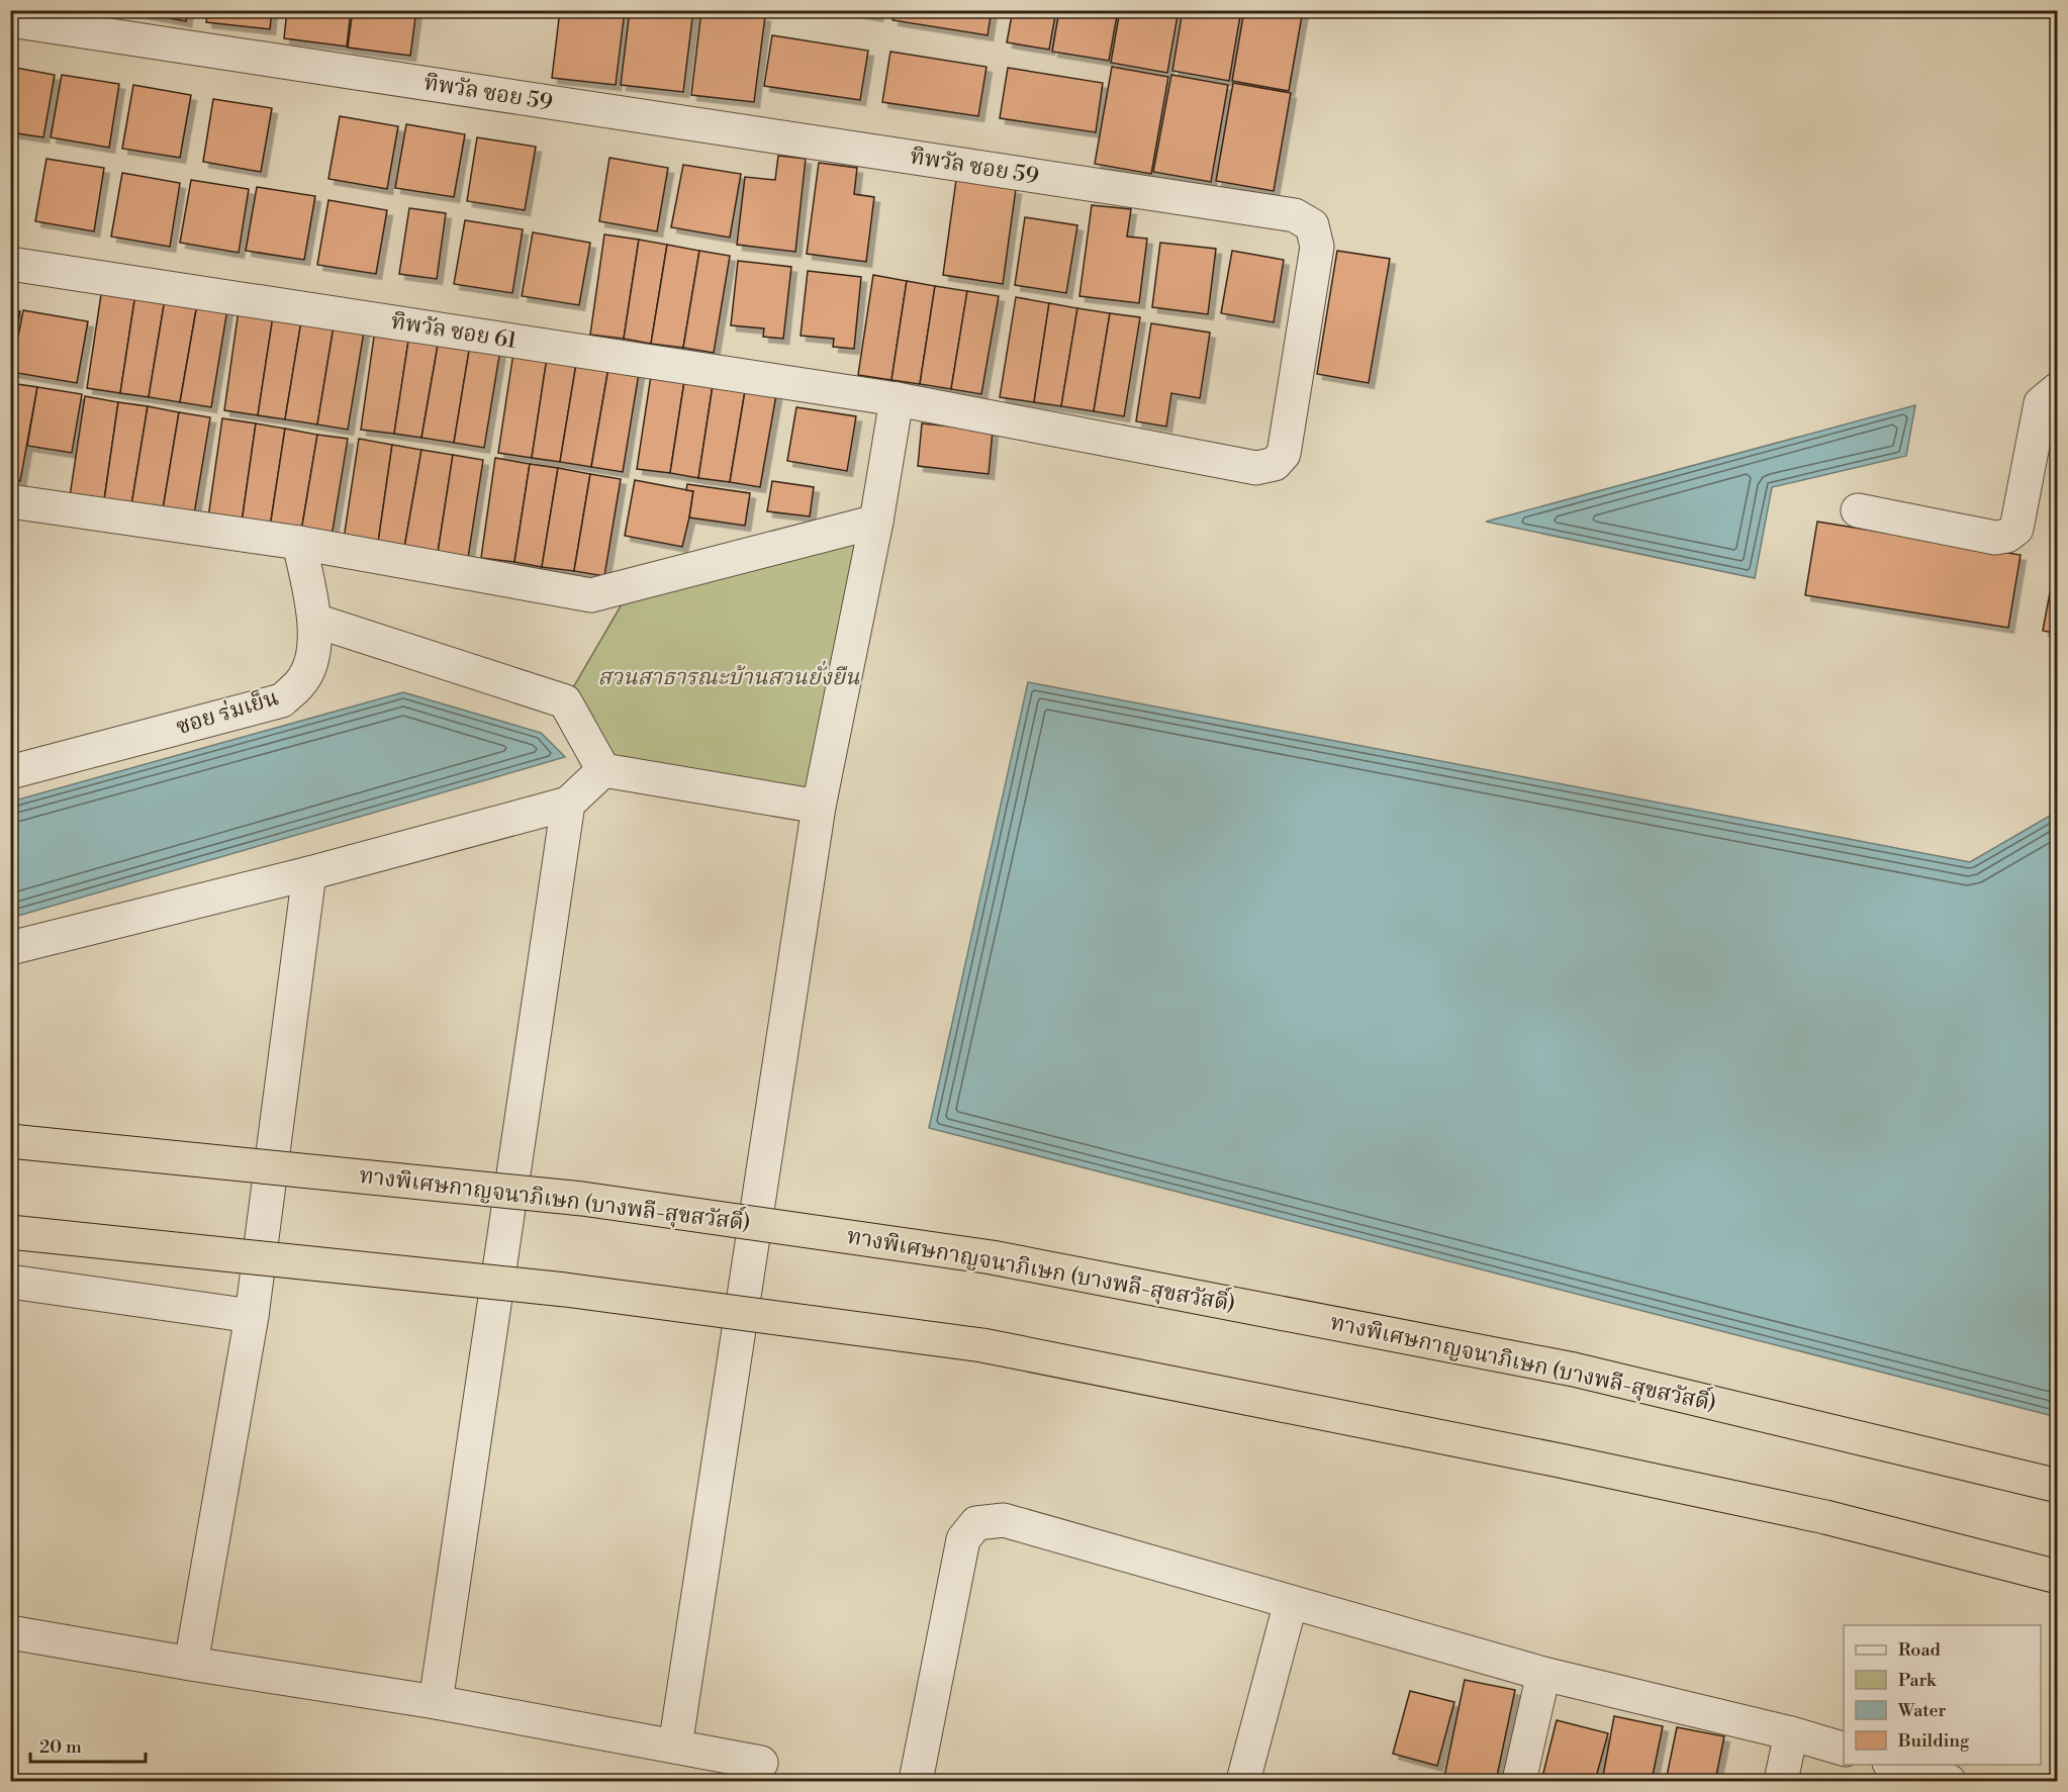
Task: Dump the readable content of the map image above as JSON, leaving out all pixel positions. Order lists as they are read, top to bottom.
{
  "streets": {
    "highway": ["ทางพิเศษกาญจนาภิเษก (บางพลี-สุขสวัสดิ์)"],
    "street": ["ทิพวัล ซอย 59", "ทิพวัล ซอย 61", "ซอย ร่มเย็น"]
  },
  "crossings": [
    ["ทิพวัล ซอย 59", "ทิพวัล ซอย 61"]
  ],
  "parks": ["สวนสาธารณะบ้านสวนยั่งยืน"],
  "legend": [
    "Road",
    "Park",
    "Water",
    "Building"
  ],
  "scale_bar": "20 m"
}
